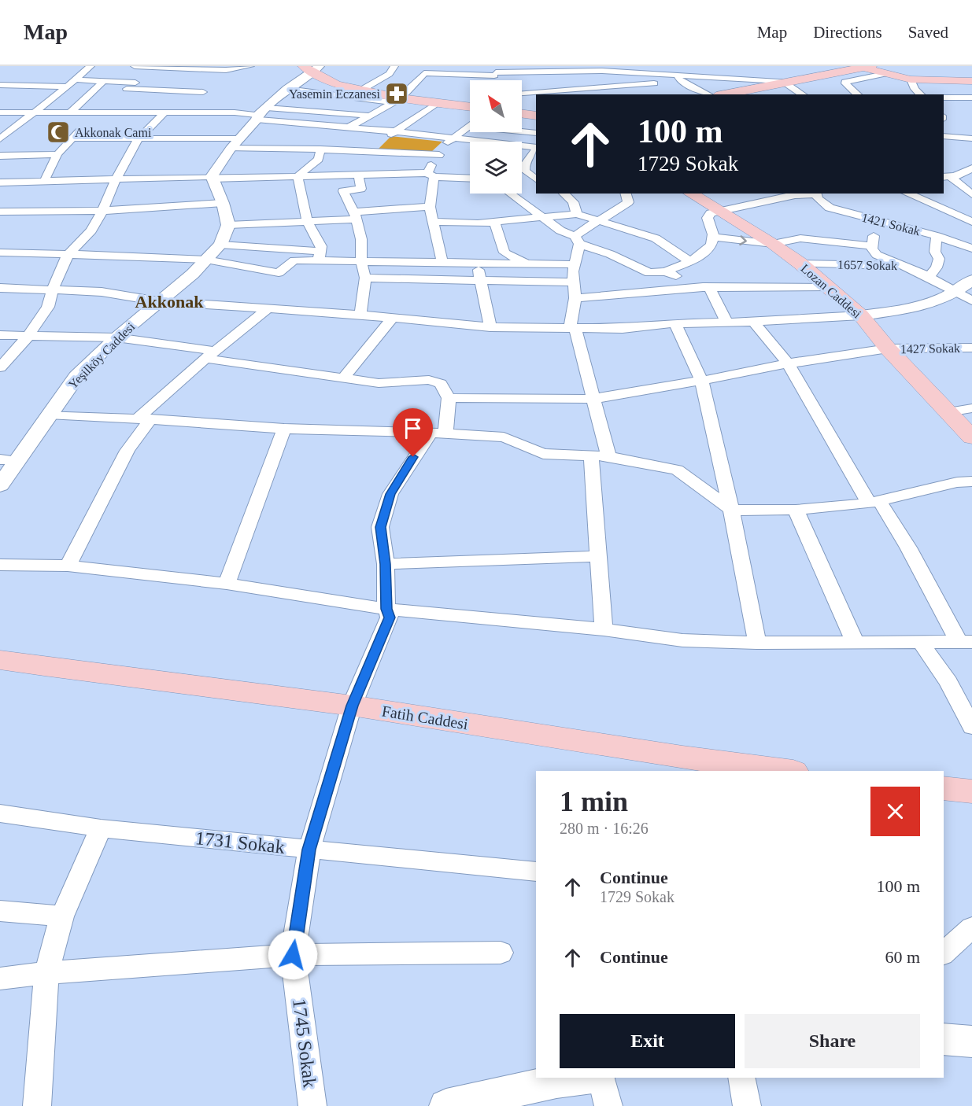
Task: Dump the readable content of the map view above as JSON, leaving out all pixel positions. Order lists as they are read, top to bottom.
{
  "streets": {
    "main road": ["Lozan Caddesi", "Fatih Caddesi"],
    "street": [
      "1421 Sokak",
      "1657 Sokak",
      "1427 Sokak",
      "Yeşilköy Caddesi",
      "1731 Sokak",
      "1745 Sokak"
    ]
  },
  "crossings": [
    ["1421 Sokak", "1657 Sokak"],
    ["1657 Sokak", "Lozan Caddesi"],
    ["Lozan Caddesi", "1427 Sokak"],
    ["Fatih Caddesi", "1745 Sokak"],
    ["1731 Sokak", "1745 Sokak"]
  ],
  "districts": ["Akkonak"],
  "places": {
    "pharmacy": ["Yasemin Eczanesi"],
    "mosque": ["Akkonak Cami"]
  },
  "north": "top left",
  "page": {
    "header": "Map",
    "nav": ["Map", "Directions", "Saved"],
    "turn": ["100 m", "1729 Sokak"],
    "heading": ["1 min", "280 m · 16:26"],
    "list": [
      {
        "name": "Continue",
        "note": "1729 Sokak",
        "value": "100 m"
      },
      {
        "name": "Continue",
        "value": "60 m"
      }
    ],
    "buttons": ["Exit", "Share"]
  }
}
